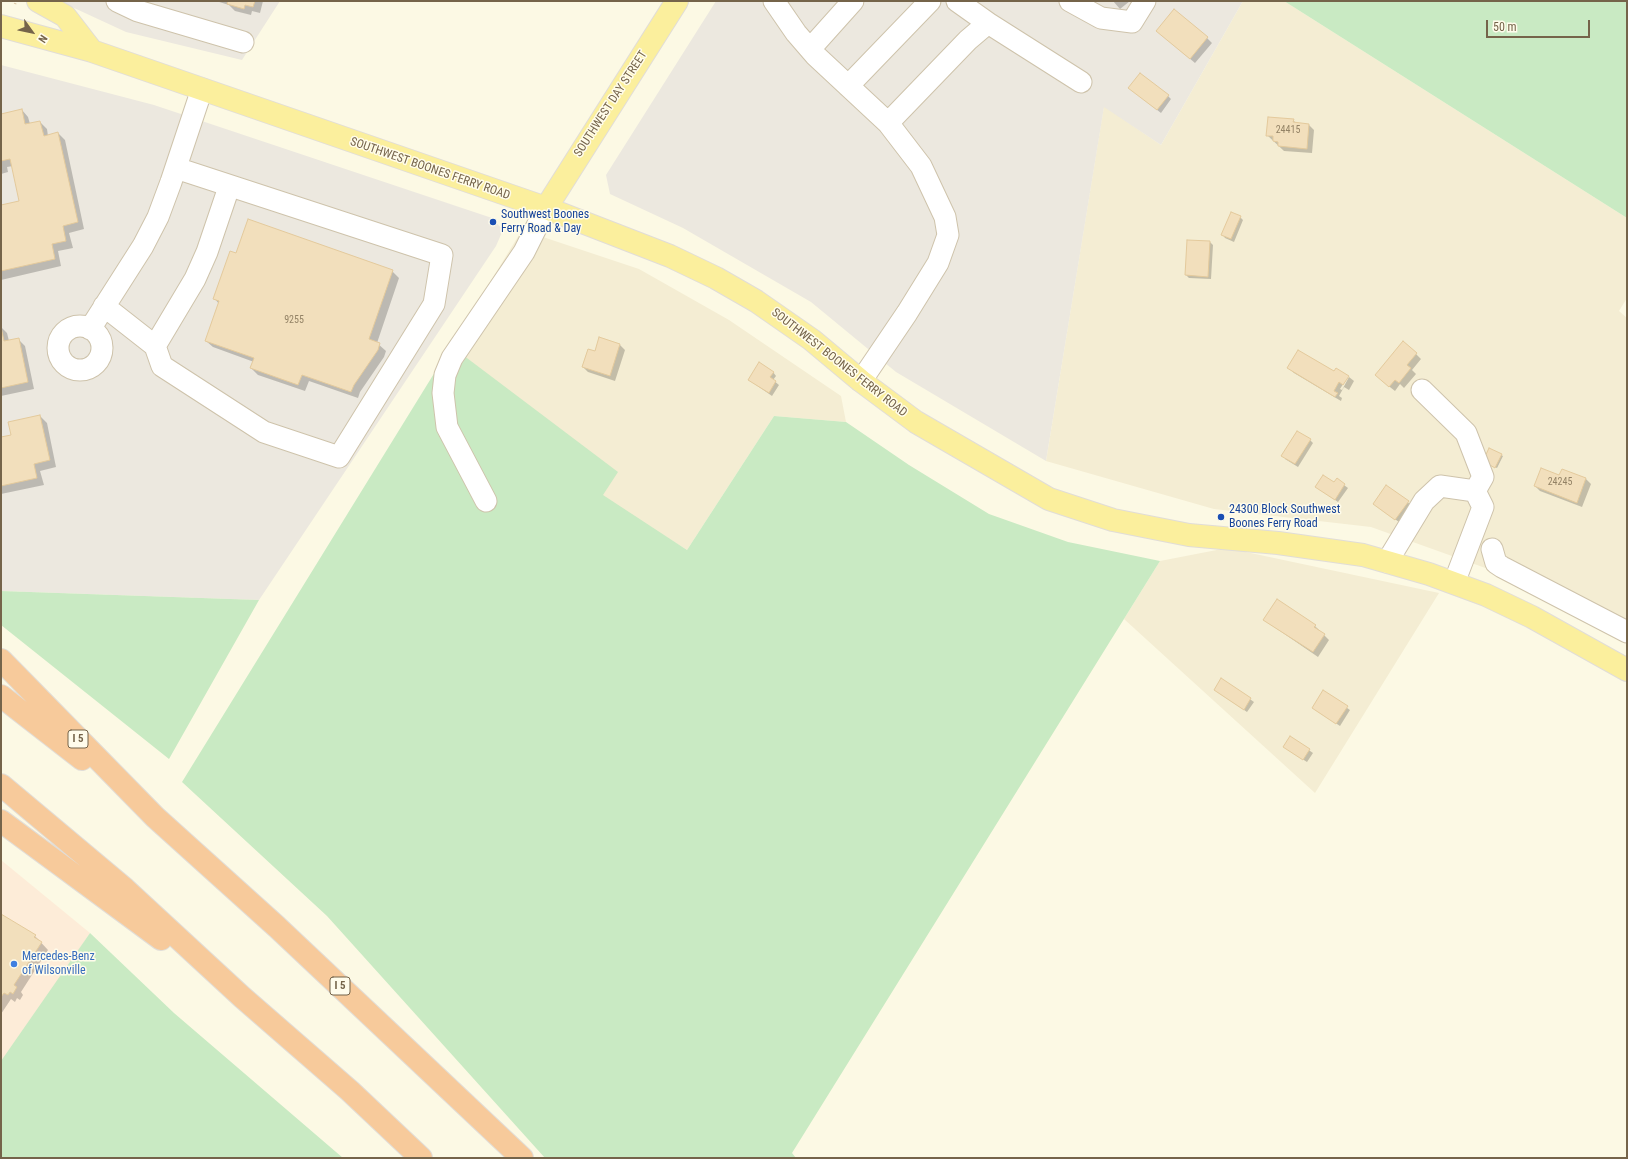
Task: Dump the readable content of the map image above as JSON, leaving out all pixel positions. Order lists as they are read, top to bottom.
{
  "streets": {
    "highway": ["I 5"],
    "main road": ["SOUTHWEST DAY STREET", "SOUTHWEST BOONES FERRY ROAD"]
  },
  "crossings": [
    ["SOUTHWEST DAY STREET", "SOUTHWEST BOONES FERRY ROAD"]
  ],
  "places": ["Southwest Boones Ferry Road & Day", "24300 Block Southwest Boones Ferry Road", "Mercedes-Benz of Wilsonville"],
  "house_numbers": ["24415", "9255", "24245"],
  "scale_bar": "50 m",
  "north": "bottom right"
}
